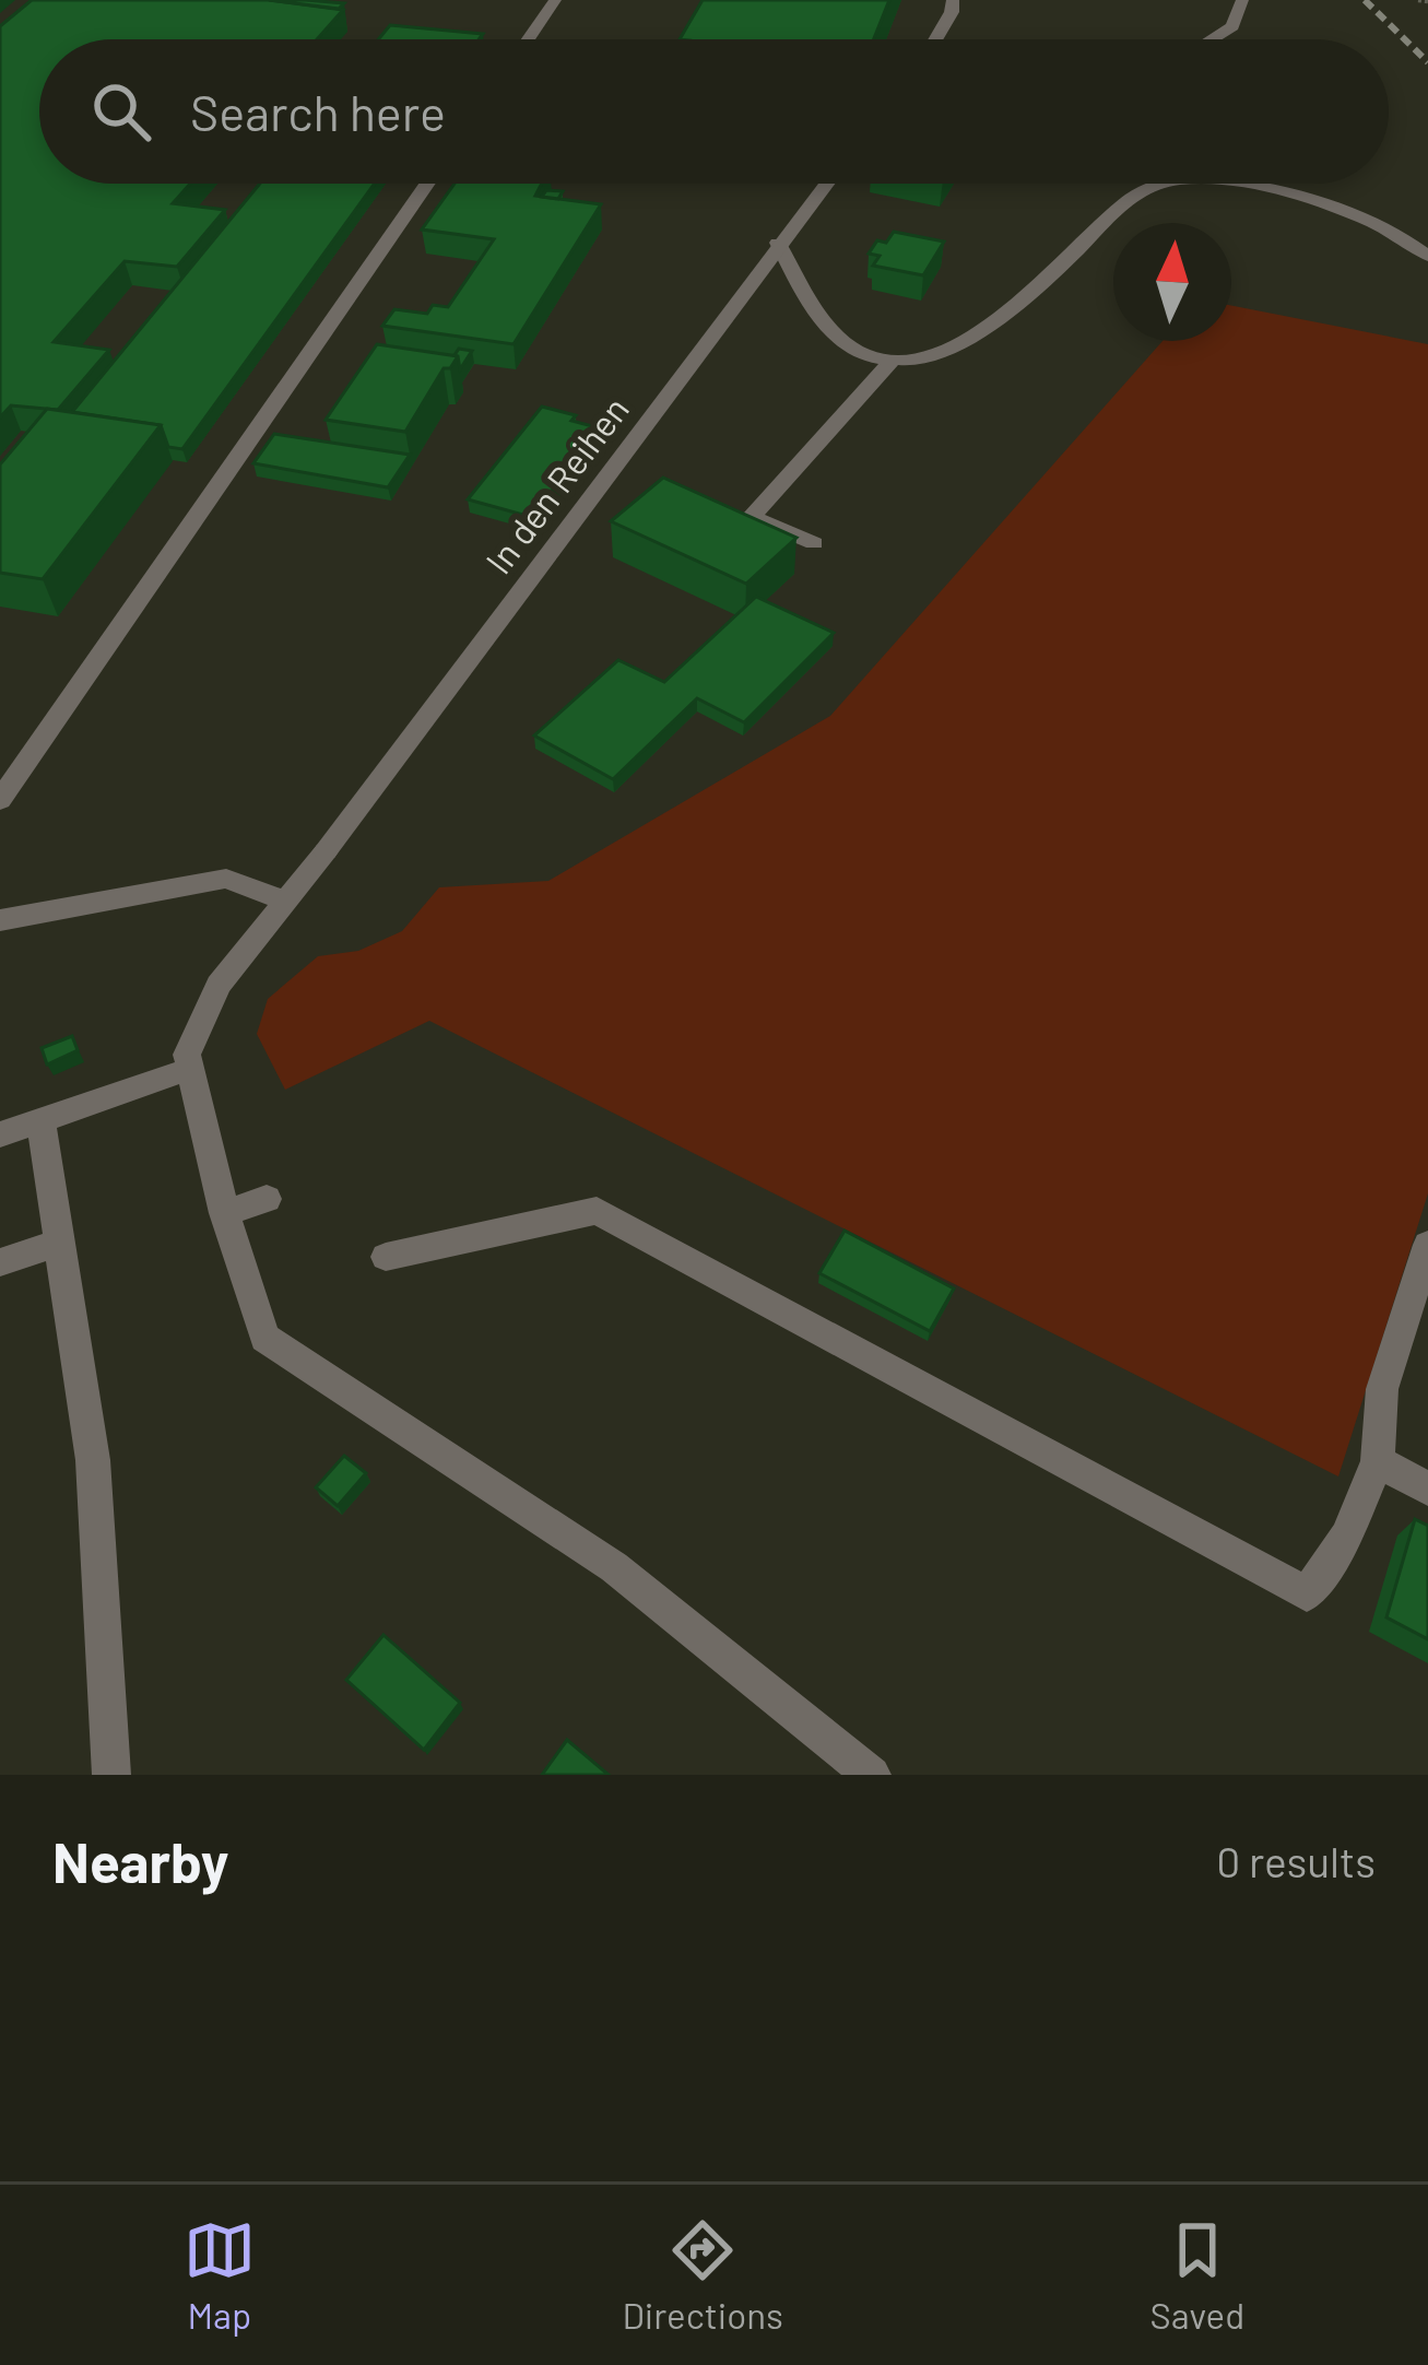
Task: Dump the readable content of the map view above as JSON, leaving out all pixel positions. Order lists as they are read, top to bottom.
{
  "streets": {
    "street": ["In den Reihen"]
  },
  "north": "top",
  "page": {
    "search": "Search here",
    "heading": ["Nearby", "0 results"],
    "nav": ["Map", "Directions", "Saved"]
  }
}
